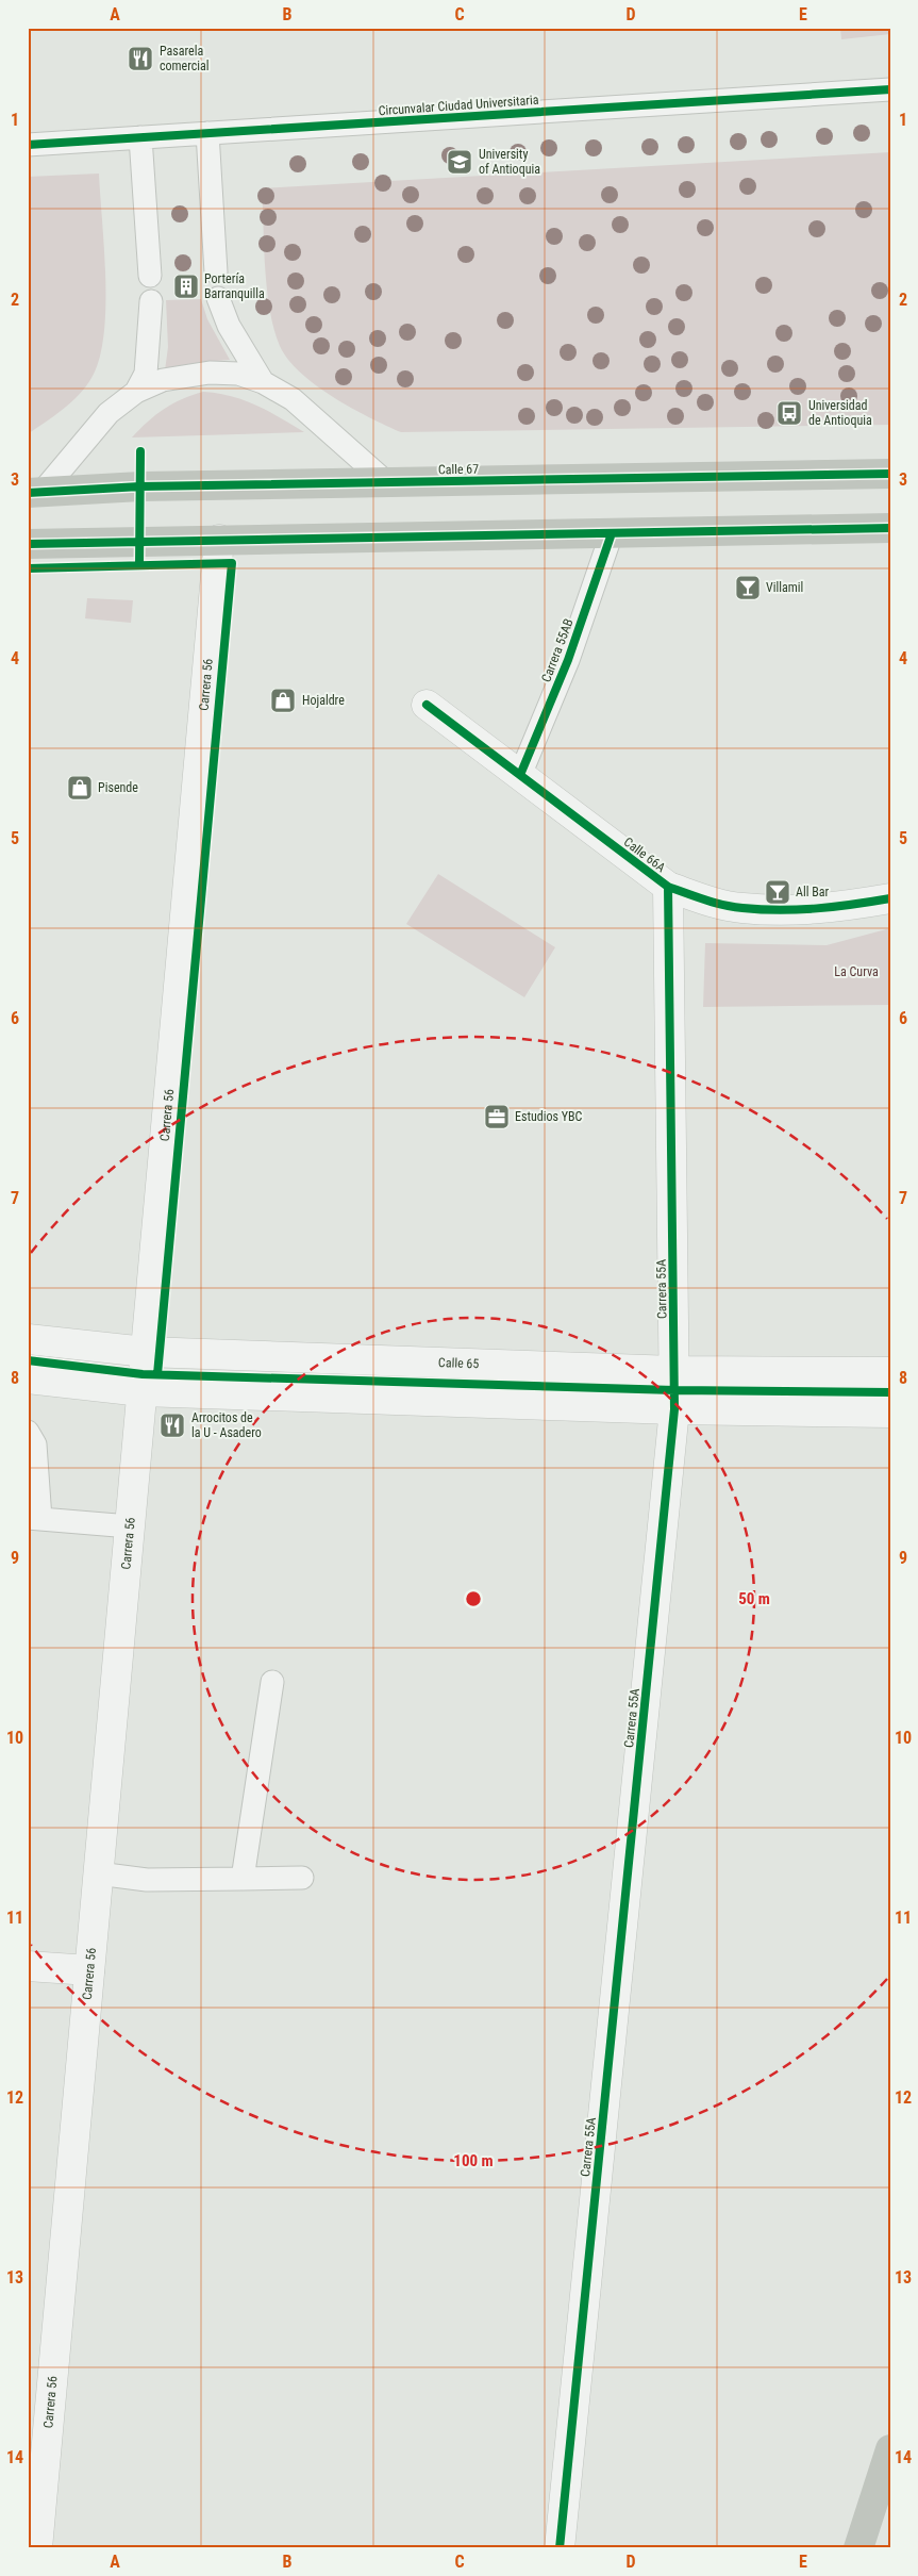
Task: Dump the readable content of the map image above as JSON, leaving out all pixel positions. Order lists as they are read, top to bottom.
{
  "streets": {
    "main road": ["Calle 67"],
    "street": [
      "Carrera 56",
      "Calle 66A",
      "Carrera 55A",
      "Calle 65"
    ],
    "lane": ["Circunvalar Ciudad Universitaria", "Carrera 55AB"]
  },
  "crossings": [
    ["Carrera 55AB", "Calle 66A"],
    ["Carrera 56", "Calle 65"],
    ["Calle 66A", "Carrera 55A"],
    ["Carrera 55A", "Calle 65"]
  ],
  "parks": ["La Curva"],
  "places": {
    "restaurant": ["Pasarela comercial", "Arrocitos de la U - Asadero"],
    "school or university": ["University of Antioquia"],
    "building": ["Portería Barranquilla"],
    "bus stop": ["Universidad de Antioquia"],
    "bar": ["Villamil", "All Bar"],
    "shop": ["Hojaldre", "Pisende"],
    "office": ["Estudios YBC"]
  },
  "grid": {
    "columns": [
      "A",
      "B",
      "C",
      "D",
      "E"
    ],
    "rows": [
      "1",
      "2",
      "3",
      "4",
      "5",
      "6",
      "7",
      "8",
      "9",
      "10",
      "11",
      "12",
      "13",
      "14"
    ]
  },
  "rings": ["50 m", "100 m"]
}
